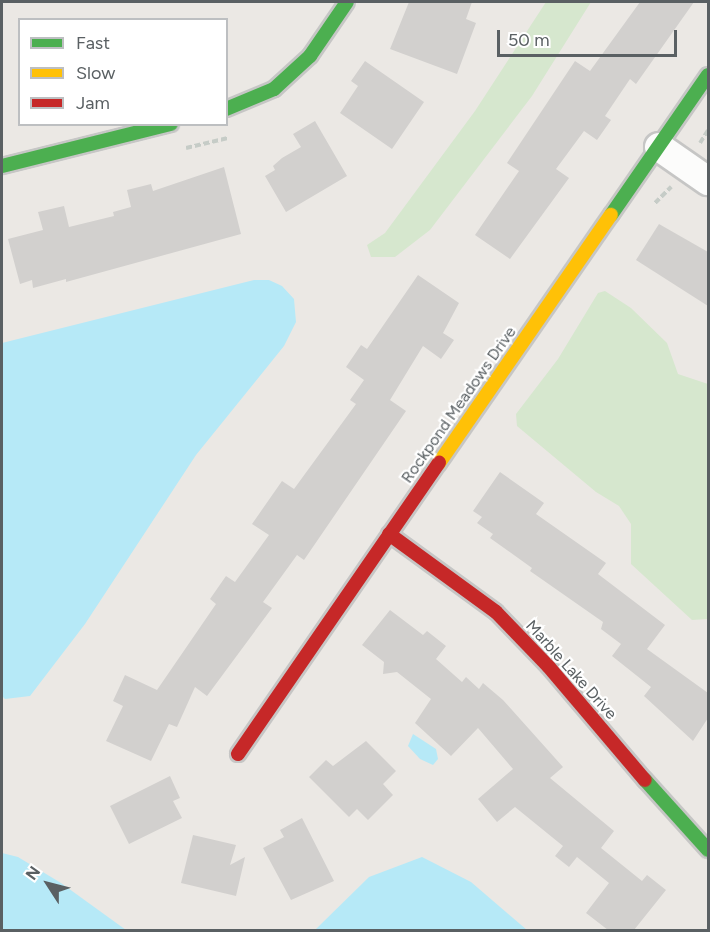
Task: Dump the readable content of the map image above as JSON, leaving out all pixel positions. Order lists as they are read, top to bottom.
{
  "streets": {
    "street": ["Rockpond Meadows Drive", "Marble Lake Drive"]
  },
  "crossings": [
    ["Rockpond Meadows Drive", "Marble Lake Drive"]
  ],
  "legend": ["Fast", "Slow", "Jam"],
  "scale_bar": "50 m",
  "north": "top left"
}
